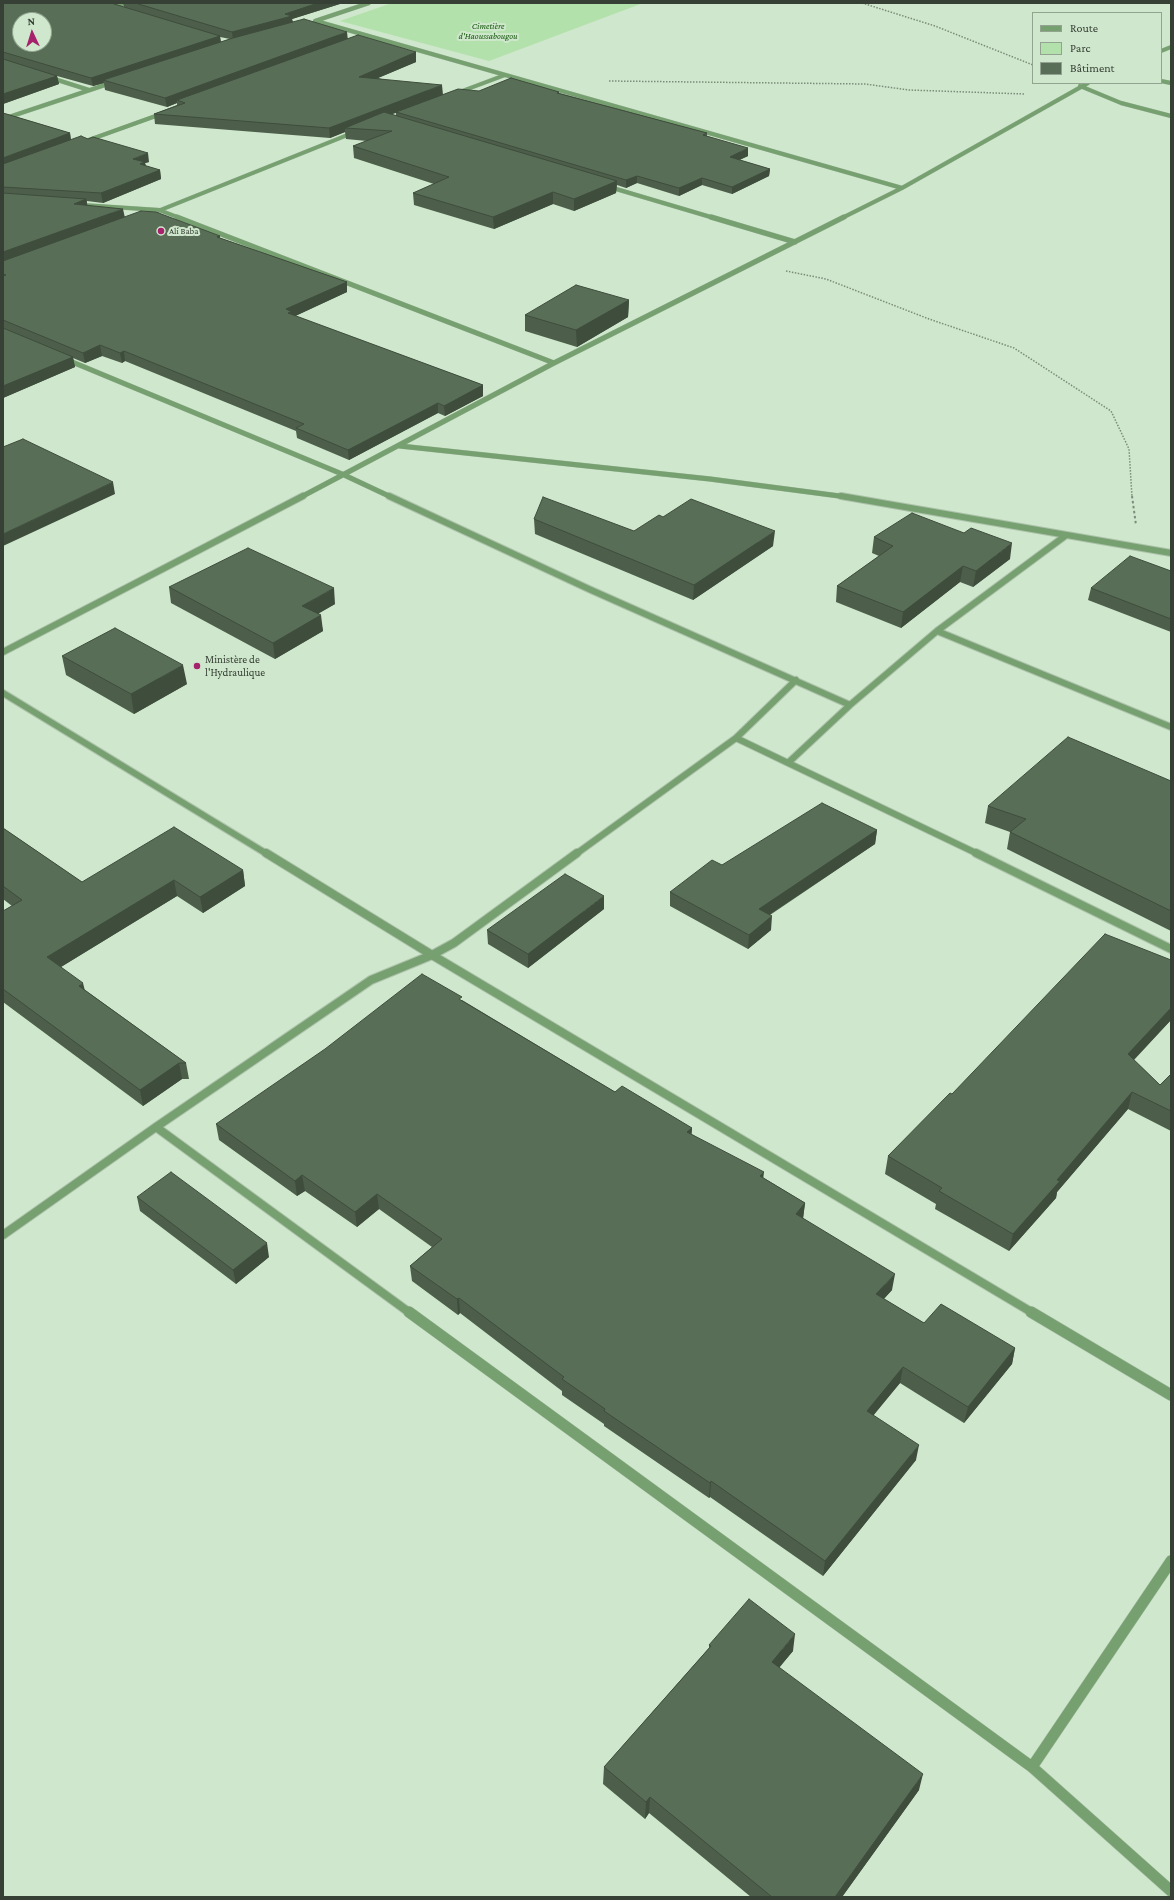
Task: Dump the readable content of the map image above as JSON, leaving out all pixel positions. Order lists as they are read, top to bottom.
{
  "parks": ["Cimetière d'Haoussabougou"],
  "places": ["Ali Baba", "Ministère de l'Hydraulique"],
  "legend": ["Route", "Parc", "Bâtiment"],
  "north": "top"
}
